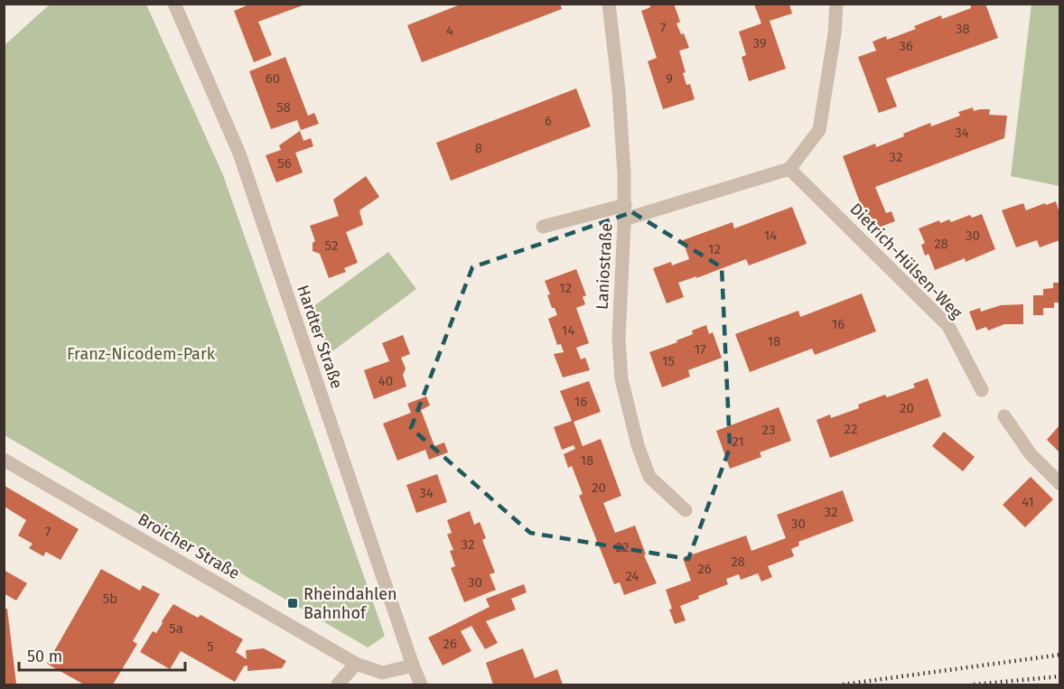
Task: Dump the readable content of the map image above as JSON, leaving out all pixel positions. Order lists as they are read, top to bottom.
{
  "streets": {
    "street": [
      "Dietrich-Hülsen-Weg",
      "Laniostraße",
      "Hardter Straße",
      "Broicher Straße"
    ]
  },
  "crossings": [
    ["Hardter Straße", "Broicher Straße"]
  ],
  "parks": ["Franz-Nicodem-Park"],
  "places": {
    "transit": ["Rheindahlen Bahnhof"]
  },
  "house_numbers": [
    "7",
    "38",
    "4",
    "39",
    "36",
    "60",
    "9",
    "58",
    "6",
    "34",
    "8",
    "32",
    "56",
    "14",
    "30",
    "28",
    "52",
    "12",
    "12",
    "16",
    "14",
    "18",
    "17",
    "15",
    "40",
    "16",
    "20",
    "22",
    "23",
    "21",
    "18",
    "20",
    "34",
    "41",
    "32",
    "30",
    "7",
    "32",
    "22",
    "28",
    "26",
    "24",
    "30",
    "5b",
    "5a",
    "26",
    "5"
  ],
  "scale_bar": "50 m"
}
